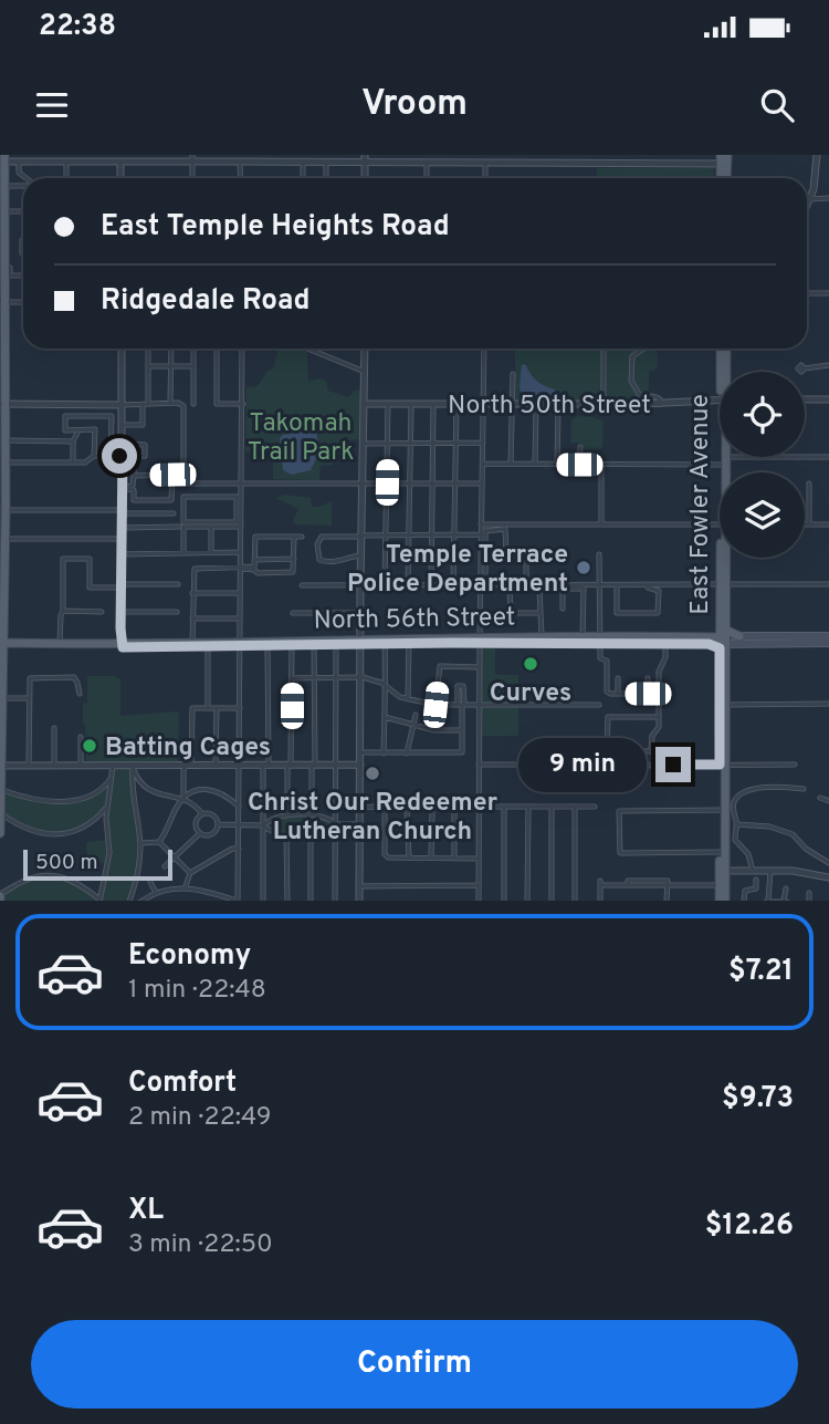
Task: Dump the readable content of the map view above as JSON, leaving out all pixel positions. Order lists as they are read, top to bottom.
{
  "streets": {
    "main road": ["East Fowler Avenue", "North 56th Street"],
    "street": ["North 50th Street"]
  },
  "crossings": [
    ["East Fowler Avenue", "North 56th Street"]
  ],
  "parks": ["Takomah Trail Park"],
  "places": [
    "Temple Terrace Police Department",
    "Curves",
    "Batting Cages",
    "Christ Our Redeemer Lutheran Church"
  ],
  "scale_bar": "500 m",
  "page": {
    "status": "22:38",
    "header": "Vroom",
    "banner": ["East Temple Heights Road", "Ridgedale Road"],
    "bubble": "9 min",
    "scale": "500 m",
    "list": [
      {
        "name": "Economy",
        "note": "1 min · 22:48",
        "value": "$7.21"
      },
      {
        "name": "Comfort",
        "note": "2 min · 22:49",
        "value": "$9.73"
      },
      {
        "name": "XL",
        "note": "3 min · 22:50",
        "value": "$12.26"
      }
    ],
    "buttons": "Confirm"
  }
}
